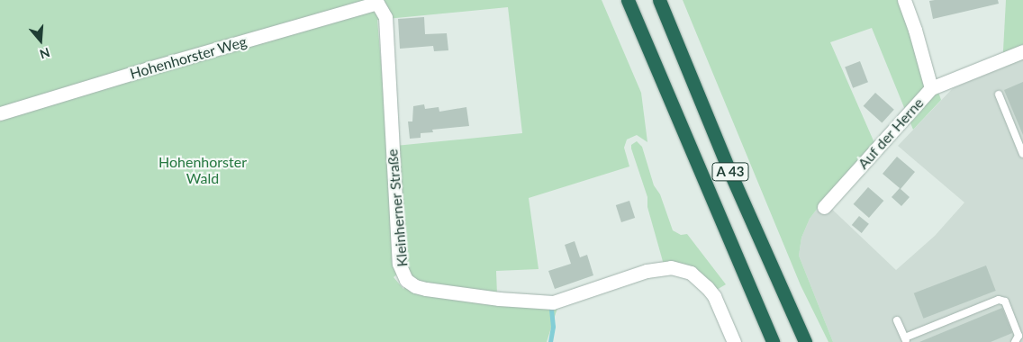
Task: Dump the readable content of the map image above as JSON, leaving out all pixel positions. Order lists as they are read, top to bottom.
{
  "streets": {
    "highway": ["A 43"],
    "street": ["Hohenhorster Weg", "Auf der Herne", "Kleinherner Straße"]
  },
  "crossings": [
    ["Hohenhorster Weg", "Kleinherner Straße"]
  ],
  "parks": ["Hohenhorster Wald"],
  "north": "bottom"
}
